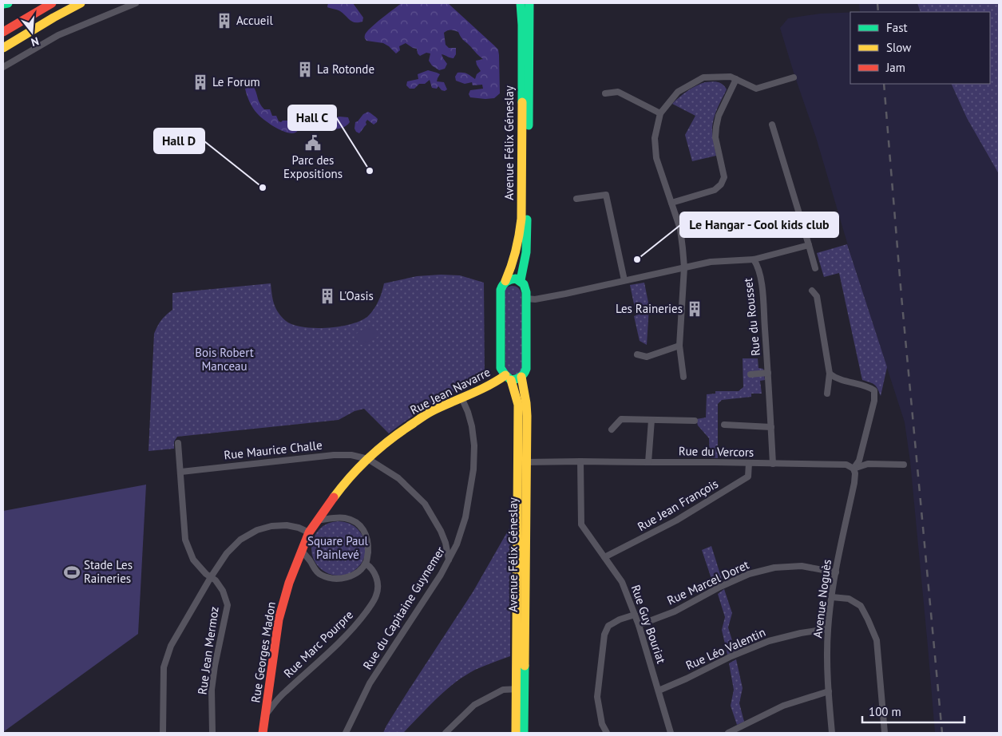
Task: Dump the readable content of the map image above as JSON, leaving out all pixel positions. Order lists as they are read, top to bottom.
{
  "streets": {
    "main road": ["Avenue Félix Géneslay", "Rue Jean Navarre", "Rue Georges Madon"],
    "street": [
      "Rue du Rousset",
      "Rue Maurice Challe",
      "Rue du Vercors",
      "Rue Jean François",
      "Rue Marcel Doret",
      "Avenue Noguès",
      "Rue du Capitaine Guynemer",
      "Rue Guy Bouriat",
      "Rue Marc Pourpre",
      "Rue Léo Valentin",
      "Rue Jean Mermoz"
    ]
  },
  "crossings": [
    ["Avenue Félix Géneslay", "Rue Jean Navarre"],
    ["Avenue Félix Géneslay", "Rue du Vercors"],
    ["Rue du Rousset", "Rue du Vercors"],
    ["Rue Jean Navarre", "Rue Maurice Challe"],
    ["Rue Jean Navarre", "Rue du Capitaine Guynemer"],
    ["Rue Jean Navarre", "Rue Marc Pourpre"],
    ["Rue Jean Navarre", "Rue Georges Madon"],
    ["Rue Maurice Challe", "Rue Jean Mermoz"],
    ["Rue du Vercors", "Rue Jean François"],
    ["Rue du Vercors", "Avenue Noguès"],
    ["Rue du Vercors", "Rue Guy Bouriat"],
    ["Rue Jean François", "Rue Guy Bouriat"],
    ["Rue Marcel Doret", "Avenue Noguès"],
    ["Rue Marcel Doret", "Rue Guy Bouriat"],
    ["Avenue Noguès", "Rue Léo Valentin"],
    ["Rue Guy Bouriat", "Rue Léo Valentin"],
    ["Rue Marc Pourpre", "Rue Georges Madon"]
  ],
  "parks": ["Bois Robert Manceau", "Square Paul Painlevé"],
  "places": {
    "building": [
      "Accueil",
      "La Rotonde",
      "Le Forum",
      "L'Oasis",
      "Les Raineries"
    ],
    "public building": ["Parc des Expositions"],
    "other": ["Hall C", "Hall D", "Le Hangar - Cool kids club"],
    "sports": ["Stade Les Raineries"]
  },
  "legend": ["Fast", "Slow", "Jam"],
  "scale_bar": "100 m",
  "north": "bottom"
}
